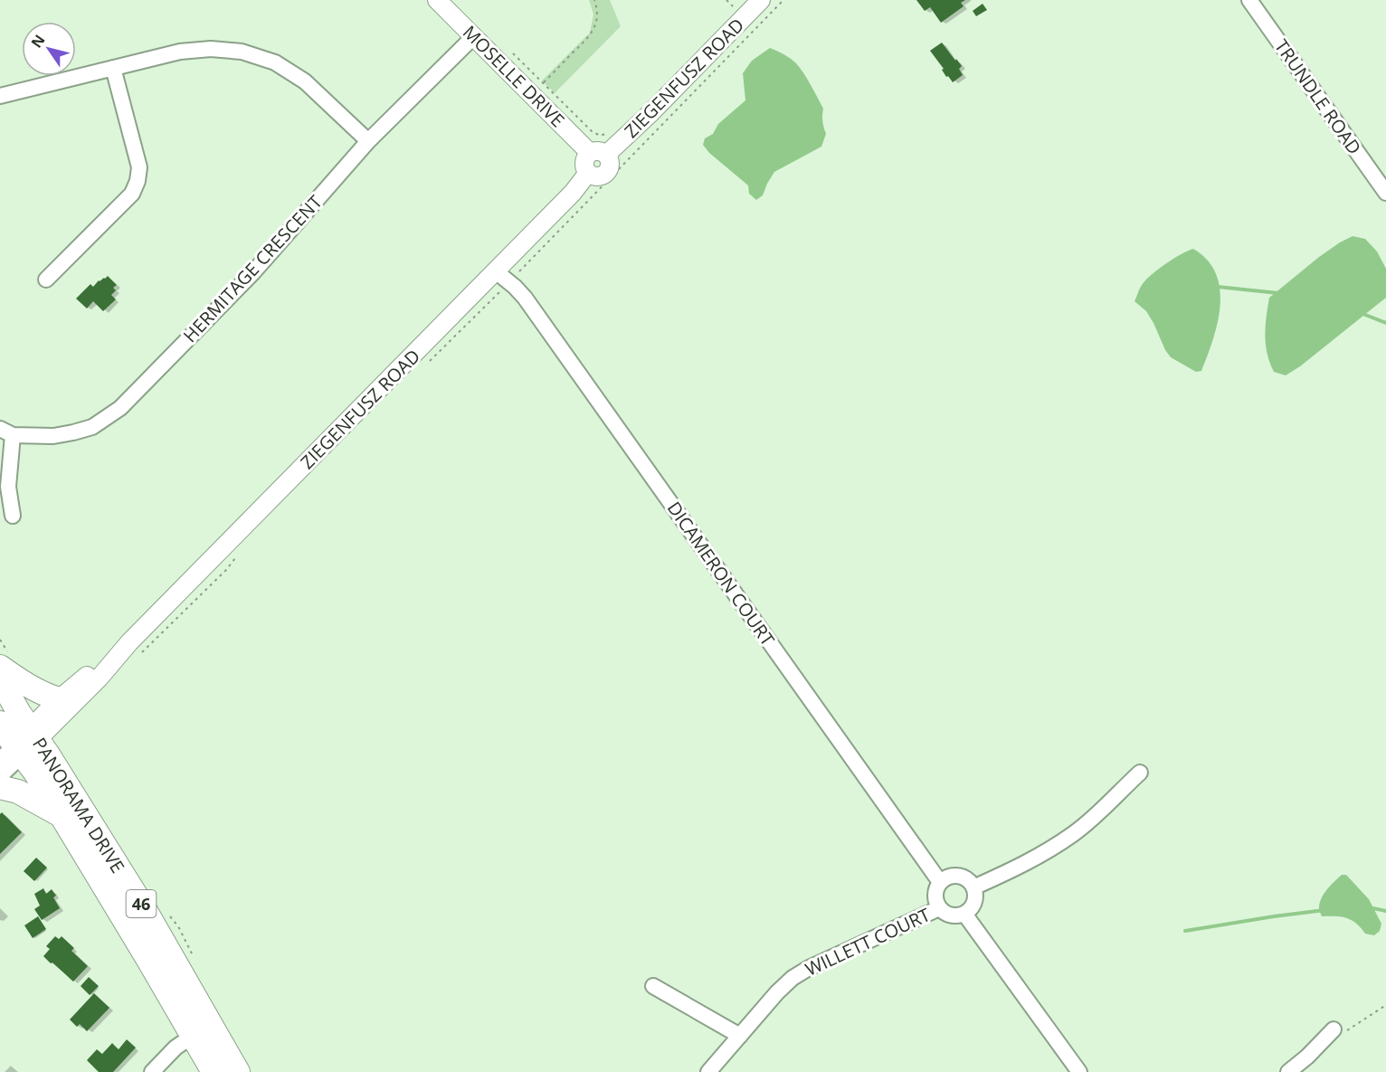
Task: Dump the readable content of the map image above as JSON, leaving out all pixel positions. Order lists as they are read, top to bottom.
{
  "streets": {
    "main road": ["PANORAMA DRIVE", "46"],
    "street": [
      "MOSELLE DRIVE",
      "ZIEGENFUSZ ROAD",
      "TRUNDLE ROAD",
      "HERMITAGE CRESCENT",
      "DICAMERON COURT",
      "WILLETT COURT"
    ]
  },
  "crossings": [
    ["MOSELLE DRIVE", "ZIEGENFUSZ ROAD"],
    ["MOSELLE DRIVE", "HERMITAGE CRESCENT"],
    ["ZIEGENFUSZ ROAD", "DICAMERON COURT"],
    ["ZIEGENFUSZ ROAD", "PANORAMA DRIVE"],
    ["DICAMERON COURT", "WILLETT COURT"]
  ],
  "north": "top left"
}
